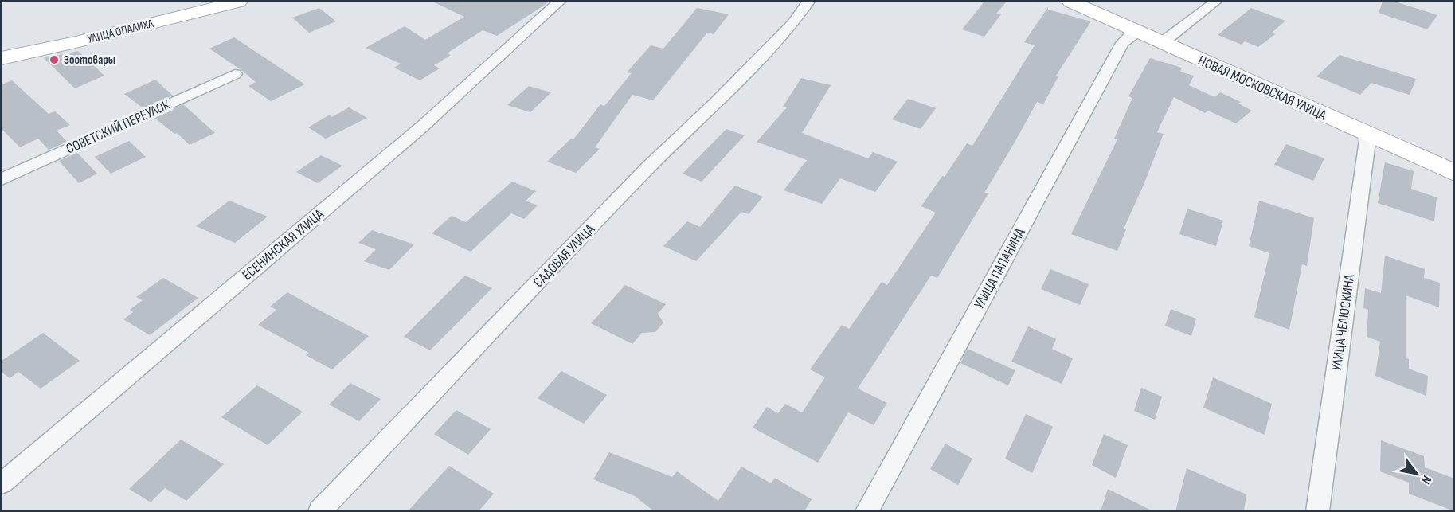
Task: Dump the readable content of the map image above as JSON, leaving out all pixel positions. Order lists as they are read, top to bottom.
{
  "streets": {
    "street": [
      "УЛИЦА ОПАЛИХА",
      "НОВАЯ МОСКОВСКАЯ УЛИЦА",
      "СОВЕТСКИЙ ПЕРЕУЛОК",
      "ЕСЕНИНСКАЯ УЛИЦА",
      "САДОВАЯ УЛИЦА",
      "УЛИЦА ПАПАНИНА",
      "УЛИЦА ЧЕЛЮСКИНА"
    ]
  },
  "crossings": [
    ["НОВАЯ МОСКОВСКАЯ УЛИЦА", "УЛИЦА ПАПАНИНА"],
    ["НОВАЯ МОСКОВСКАЯ УЛИЦА", "УЛИЦА ЧЕЛЮСКИНА"]
  ],
  "places": ["Зоотовары"],
  "north": "bottom right"
}
